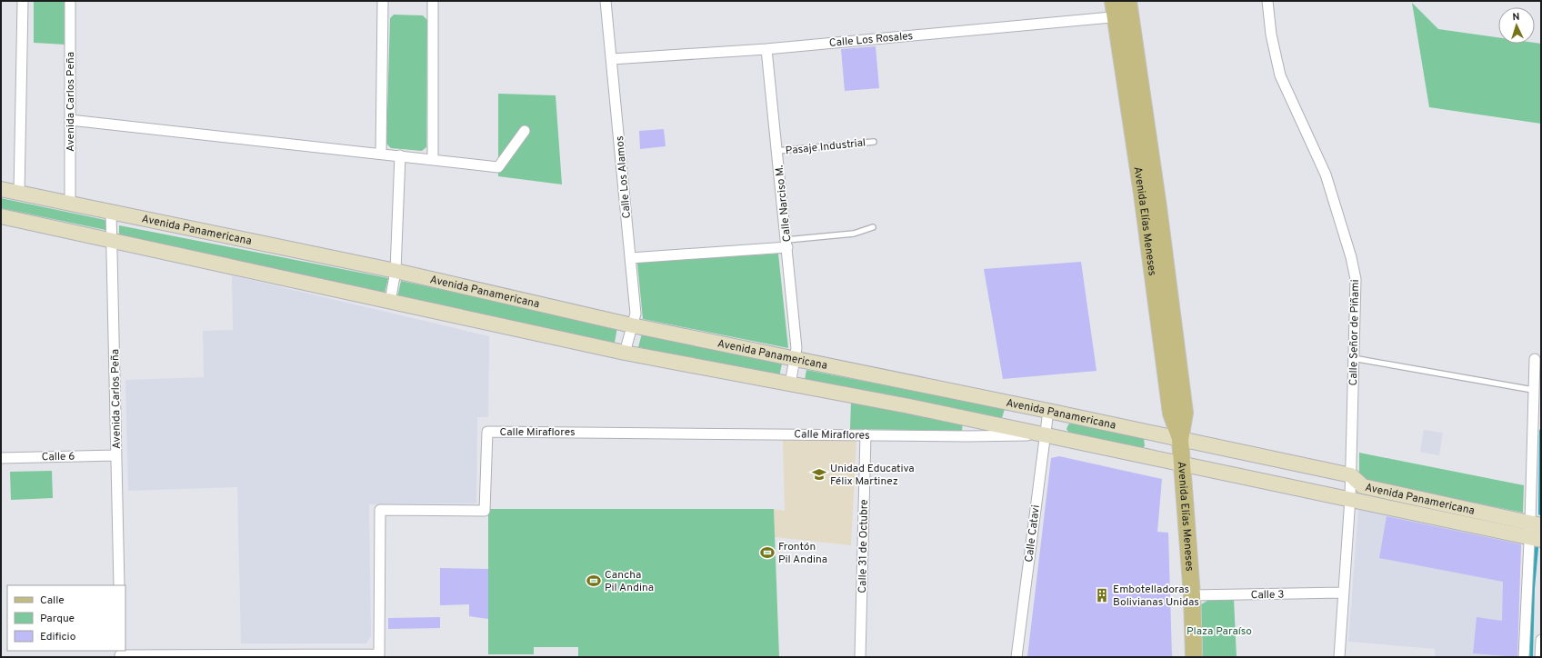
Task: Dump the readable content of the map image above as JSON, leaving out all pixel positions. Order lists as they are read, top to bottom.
{
  "streets": {
    "main road": ["Avenida Elías Meneses", "Avenida Panamericana"],
    "street": [
      "Calle Los Rosales",
      "Avenida Carlos Peña",
      "Calle Los Alamos",
      "Calle Narciso M.",
      "Calle Señor de Piñami",
      "Calle Miraflores",
      "Calle 6",
      "Calle Catavi",
      "Calle 31 de Octubre",
      "Calle 3"
    ],
    "lane": ["Pasaje Industrial"]
  },
  "crossings": [
    ["Calle Los Rosales", "Calle Los Alamos"],
    ["Calle Los Rosales", "Calle Narciso M."],
    ["Calle Los Rosales", "Avenida Elías Meneses"],
    ["Avenida Carlos Peña", "Avenida Panamericana"],
    ["Avenida Carlos Peña", "Calle 6"],
    ["Pasaje Industrial", "Calle Narciso M."],
    ["Calle Los Alamos", "Avenida Panamericana"],
    ["Calle Narciso M.", "Avenida Panamericana"],
    ["Avenida Elías Meneses", "Avenida Panamericana"],
    ["Avenida Elías Meneses", "Calle 3"],
    ["Avenida Panamericana", "Calle Señor de Piñami"],
    ["Avenida Panamericana", "Calle Miraflores"],
    ["Avenida Panamericana", "Calle Catavi"],
    ["Calle Señor de Piñami", "Calle 3"],
    ["Calle Miraflores", "Calle Catavi"],
    ["Calle Miraflores", "Calle 31 de Octubre"]
  ],
  "parks": ["Plaza Paraíso"],
  "places": {
    "school or university": ["Unidad Educativa Félix Martinez"],
    "sports": ["Frontón Pil Andina", "Cancha Pil Andina"],
    "building": ["Embotelladoras Bolivianas Unidas"]
  },
  "legend": ["Calle", "Parque", "Edificio"],
  "north": "top"
}
